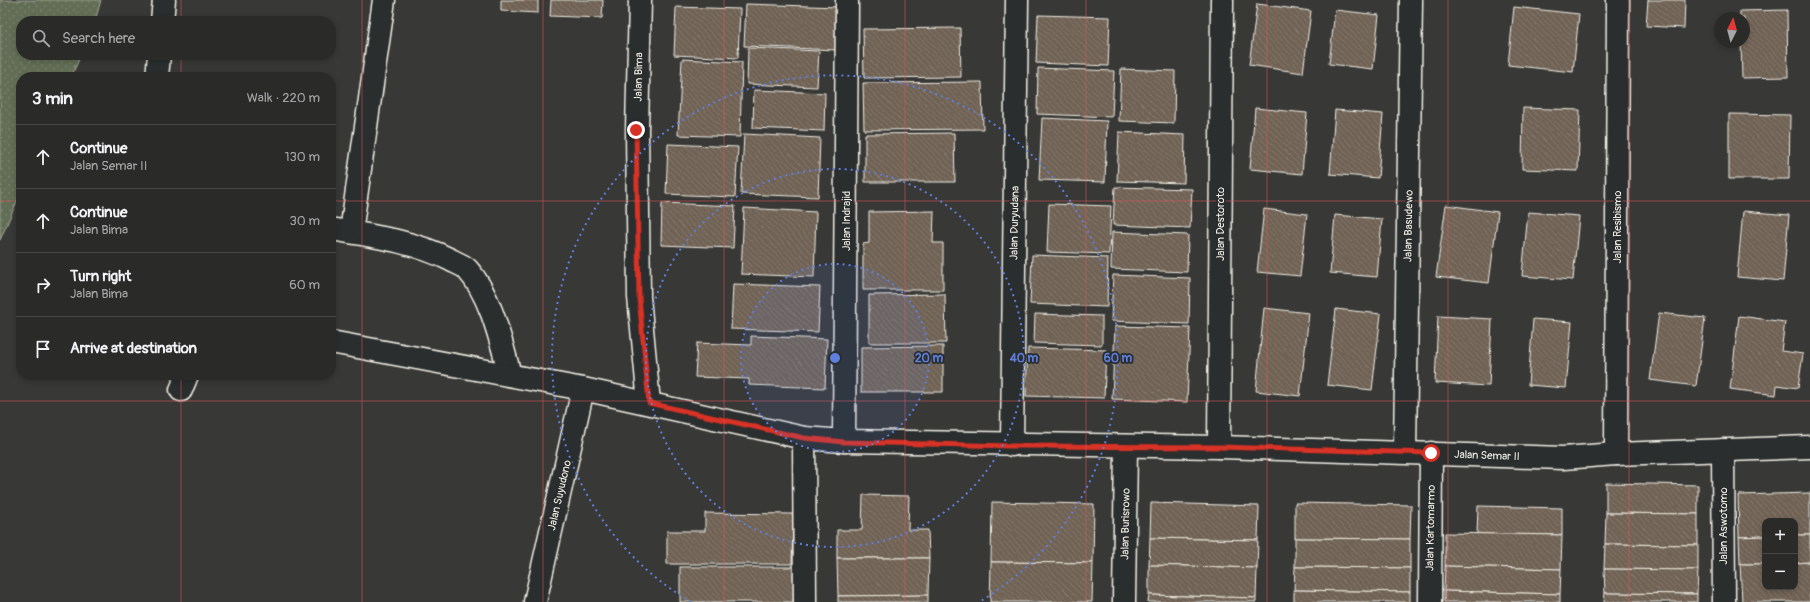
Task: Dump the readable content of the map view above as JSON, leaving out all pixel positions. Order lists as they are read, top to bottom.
{
  "streets": {
    "street": [
      "Jalan Bima",
      "Jalan Indrajid",
      "Jalan Duryudana",
      "Jalan Destoroto",
      "Jalan Basudewo",
      "Jalan Resibismo",
      "Jalan Semar II",
      "Jalan Suyudono",
      "Jalan Burisrowo",
      "Jalan Aswotomo",
      "Jalan Kartomarmo"
    ]
  },
  "crossings": [
    ["Jalan Indrajid", "Jalan Semar II"],
    ["Jalan Duryudana", "Jalan Semar II"],
    ["Jalan Destoroto", "Jalan Semar II"],
    ["Jalan Basudewo", "Jalan Semar II"],
    ["Jalan Resibismo", "Jalan Semar II"],
    ["Jalan Semar II", "Jalan Burisrowo"],
    ["Jalan Semar II", "Jalan Aswotomo"],
    ["Jalan Semar II", "Jalan Kartomarmo"]
  ],
  "north": "top",
  "page": {
    "search": "Search here",
    "heading": ["3 min", "Walk · 220 m"],
    "list": [
      ["Continue", "Jalan Semar II", "130 m"],
      ["Continue", "Jalan Bima", "30 m"],
      ["Turn right", "Jalan Bima", "60 m"],
      "Arrive at destination"
    ],
    "map_buttons": ["+", "−"]
  },
  "rings": ["20 m", "40 m", "60 m"]
}
